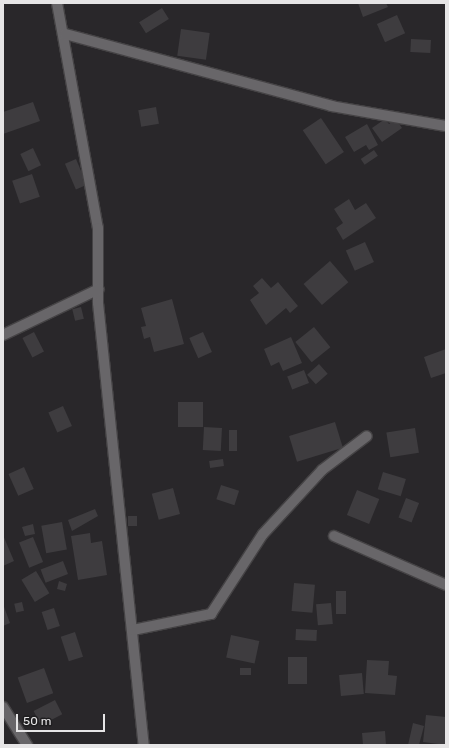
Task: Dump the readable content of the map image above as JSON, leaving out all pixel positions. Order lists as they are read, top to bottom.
{
  "scale_bar": "50 m"
}
